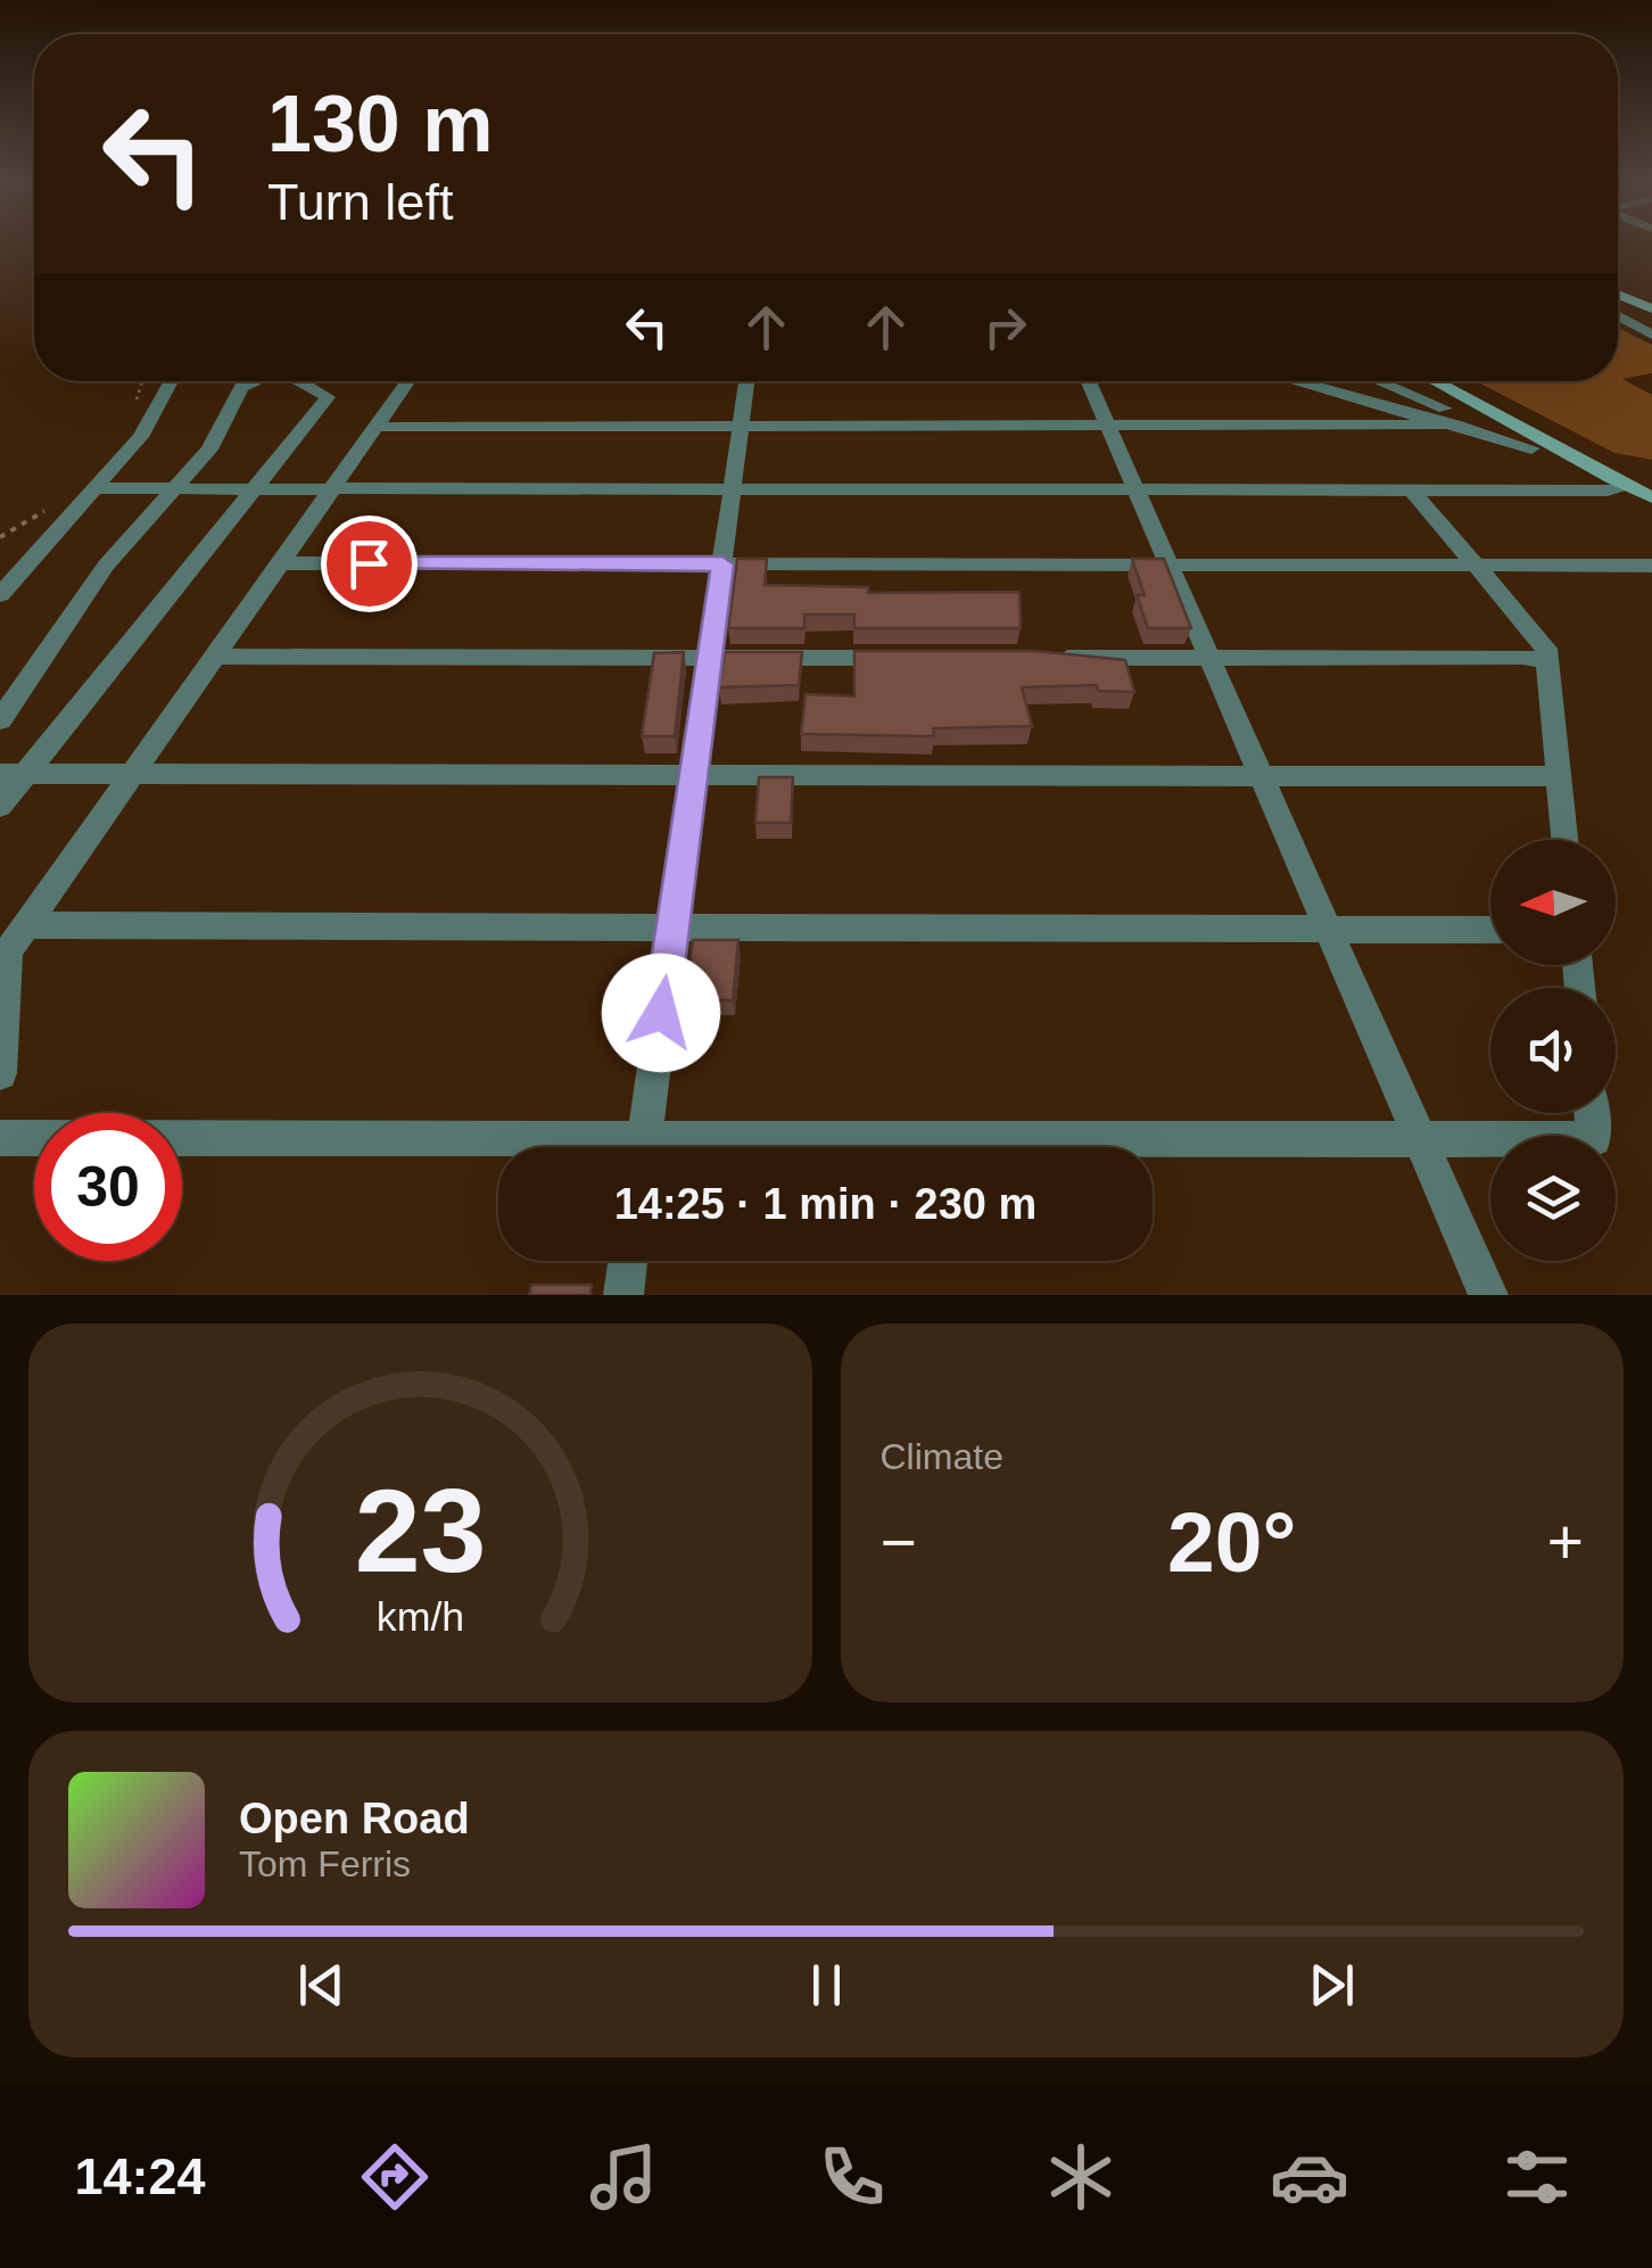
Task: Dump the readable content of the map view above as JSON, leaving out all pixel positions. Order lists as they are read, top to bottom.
{
  "north": "left",
  "page": {
    "turn": ["130 m", "Turn left"],
    "limit": "30",
    "trip": "14:25 · 1 min · 230 m",
    "tile": "Climate",
    "heat": ["−", "20°", "+"],
    "song": ["Open Road", "Tom Ferris"],
    "tabs": "14:24",
    "gauge": ["23", "km/h"]
  }
}
